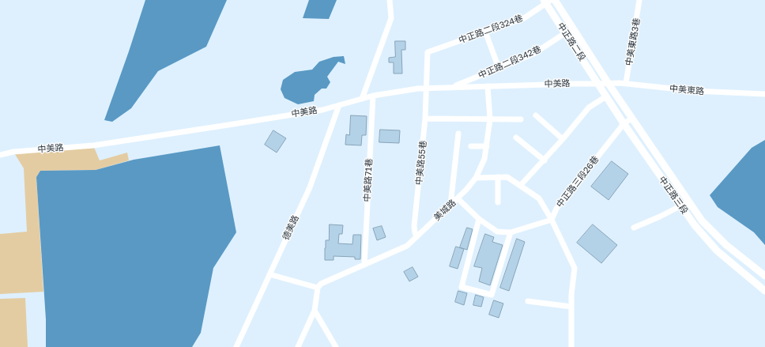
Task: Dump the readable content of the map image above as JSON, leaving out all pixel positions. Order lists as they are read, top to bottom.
{
  "streets": {
    "main road": ["中正路二段", "中正路三段"],
    "street": [
      "中正路二段324巷",
      "中美東路3巷",
      "中正路二段342巷",
      "中美路",
      "中美東路",
      "中美路55巷",
      "中美路71巷",
      "中正路三段26巷",
      "美城路",
      "德美路"
    ]
  },
  "crossings": [
    ["中正路二段324巷", "中正路二段"],
    ["中正路二段324巷", "中美路55巷"],
    ["中正路二段", "中正路二段342巷"],
    ["中正路二段", "中美路"],
    ["中正路二段", "中美東路"],
    ["中正路二段", "中正路三段"],
    ["中美東路3巷", "中美東路"],
    ["中正路二段342巷", "中美路"],
    ["中美路", "中美東路"],
    ["中美路", "中美路55巷"],
    ["中美路", "中美路71巷"],
    ["中美路", "中正路三段"],
    ["中美路", "美城路"],
    ["中美路", "德美路"],
    ["中美東路", "中正路三段"],
    ["中美路55巷", "美城路"],
    ["中美路71巷", "美城路"],
    ["中正路三段26巷", "中正路三段"]
  ]
}
